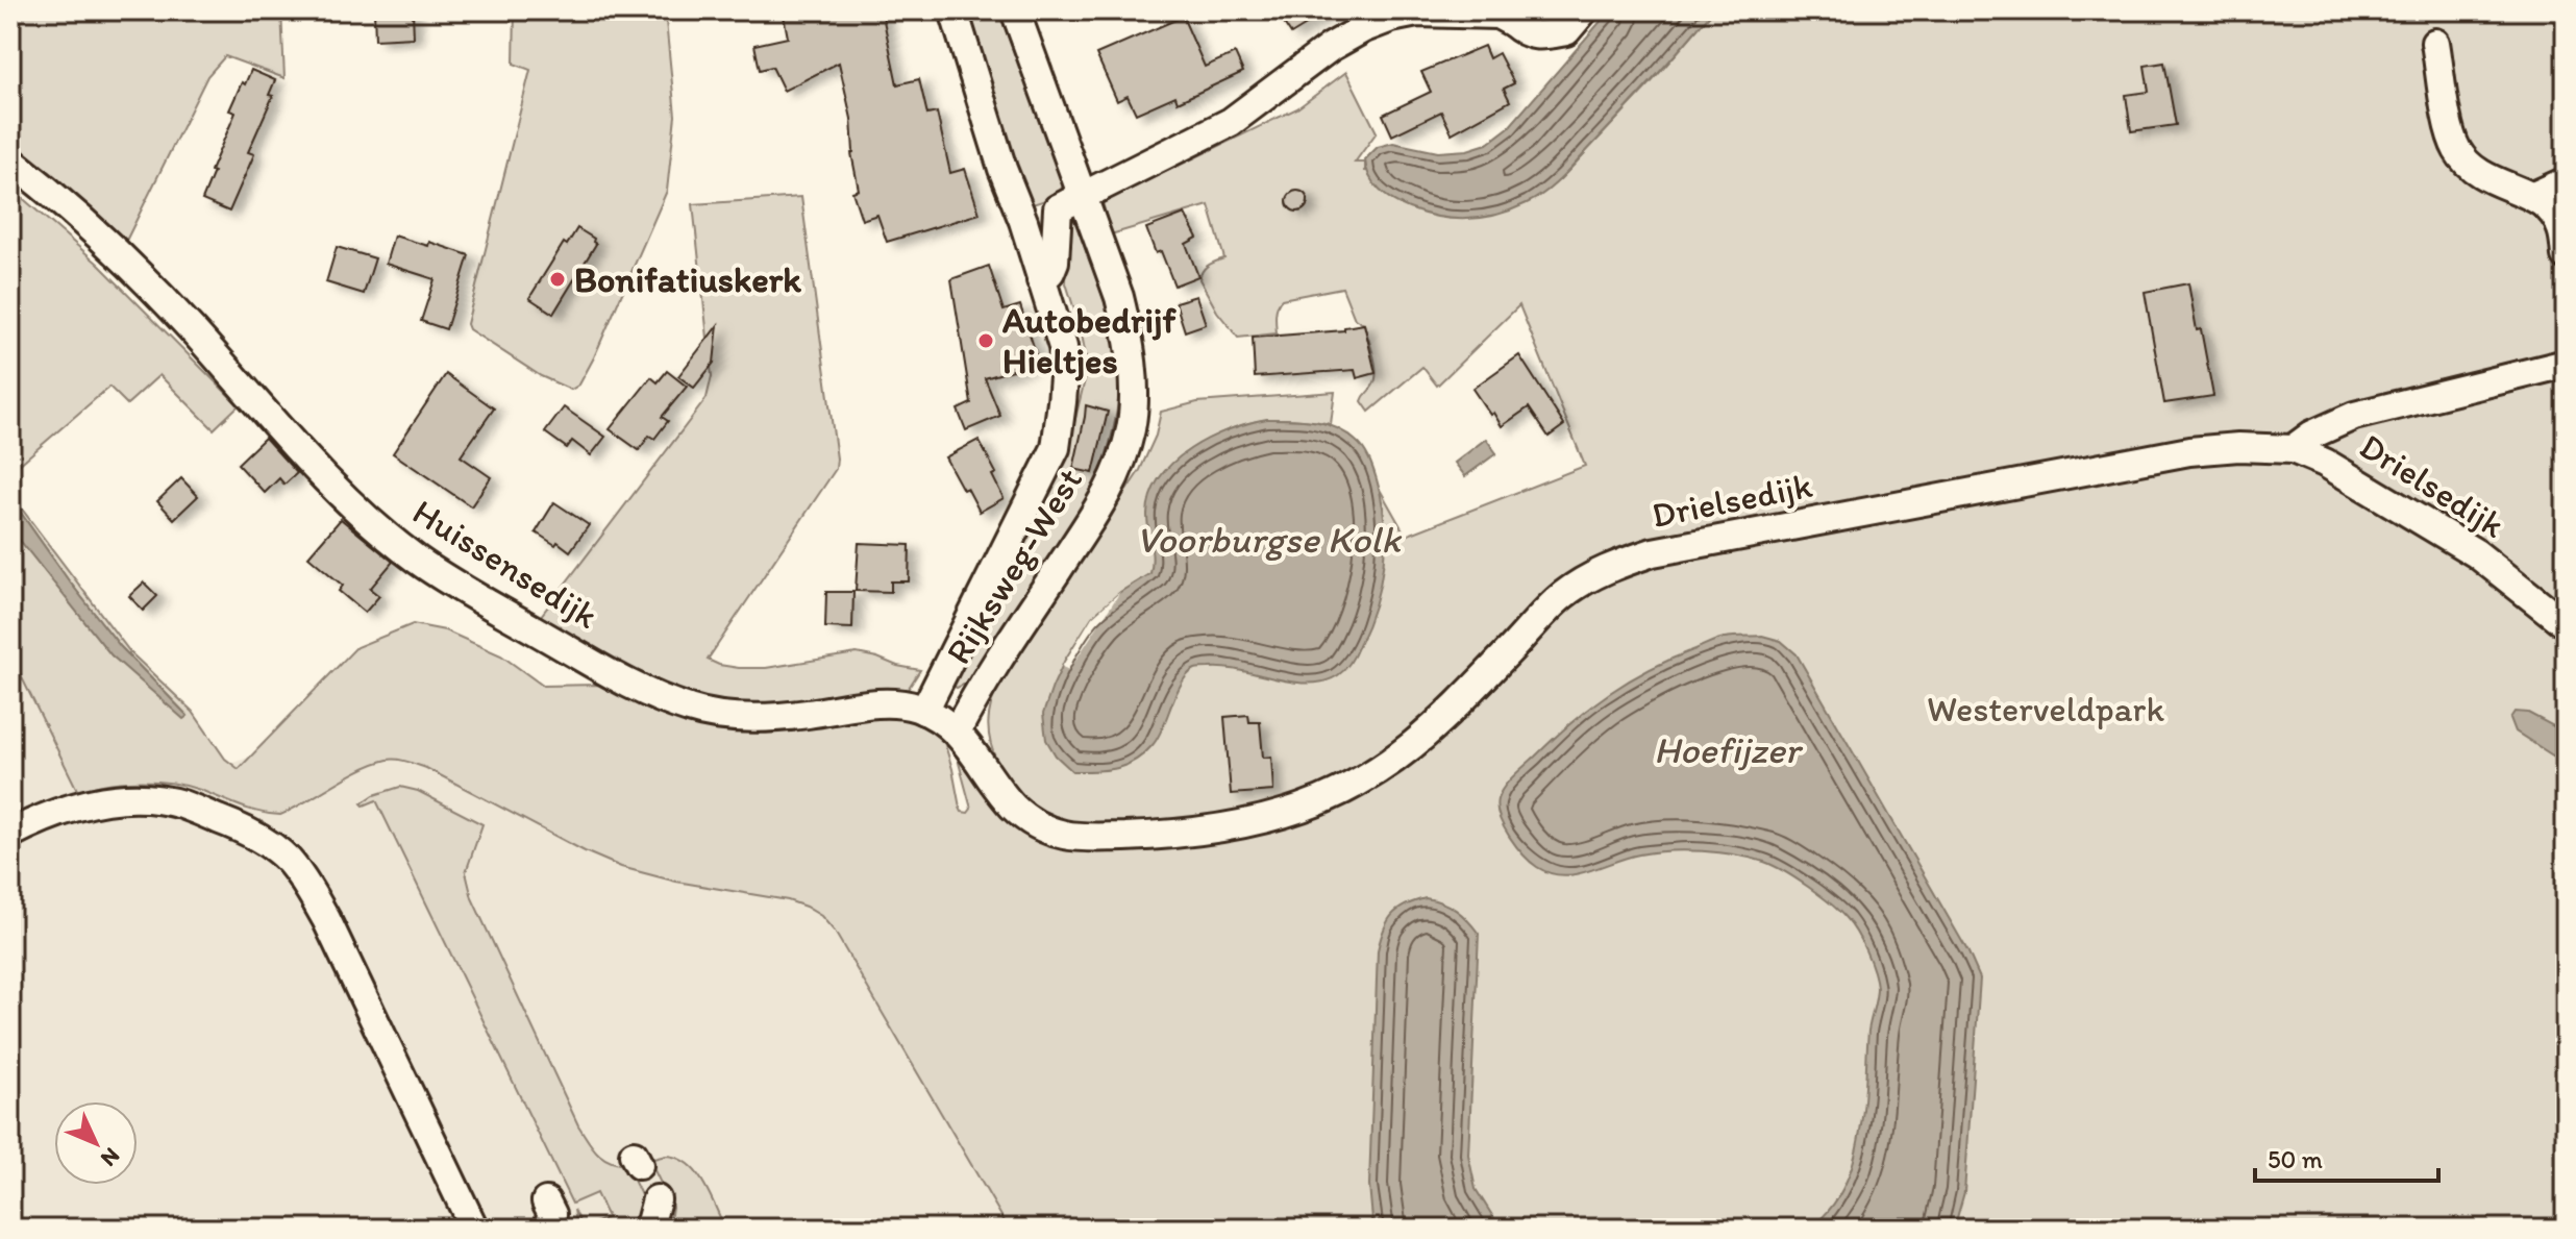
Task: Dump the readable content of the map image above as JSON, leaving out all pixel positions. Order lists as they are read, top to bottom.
{
  "streets": {
    "street": ["Drielsedijk", "Huissensedijk", "Rijksweg-West"]
  },
  "crossings": [
    ["Drielsedijk", "Huissensedijk"],
    ["Huissensedijk", "Rijksweg-West"]
  ],
  "water": ["Voorburgse Kolk", "Hoefijzer"],
  "parks": ["Westerveldpark"],
  "places": ["Bonifatiuskerk", "Autobedrijf Hieltjes"],
  "scale_bar": "50 m",
  "north": "bottom right"
}
